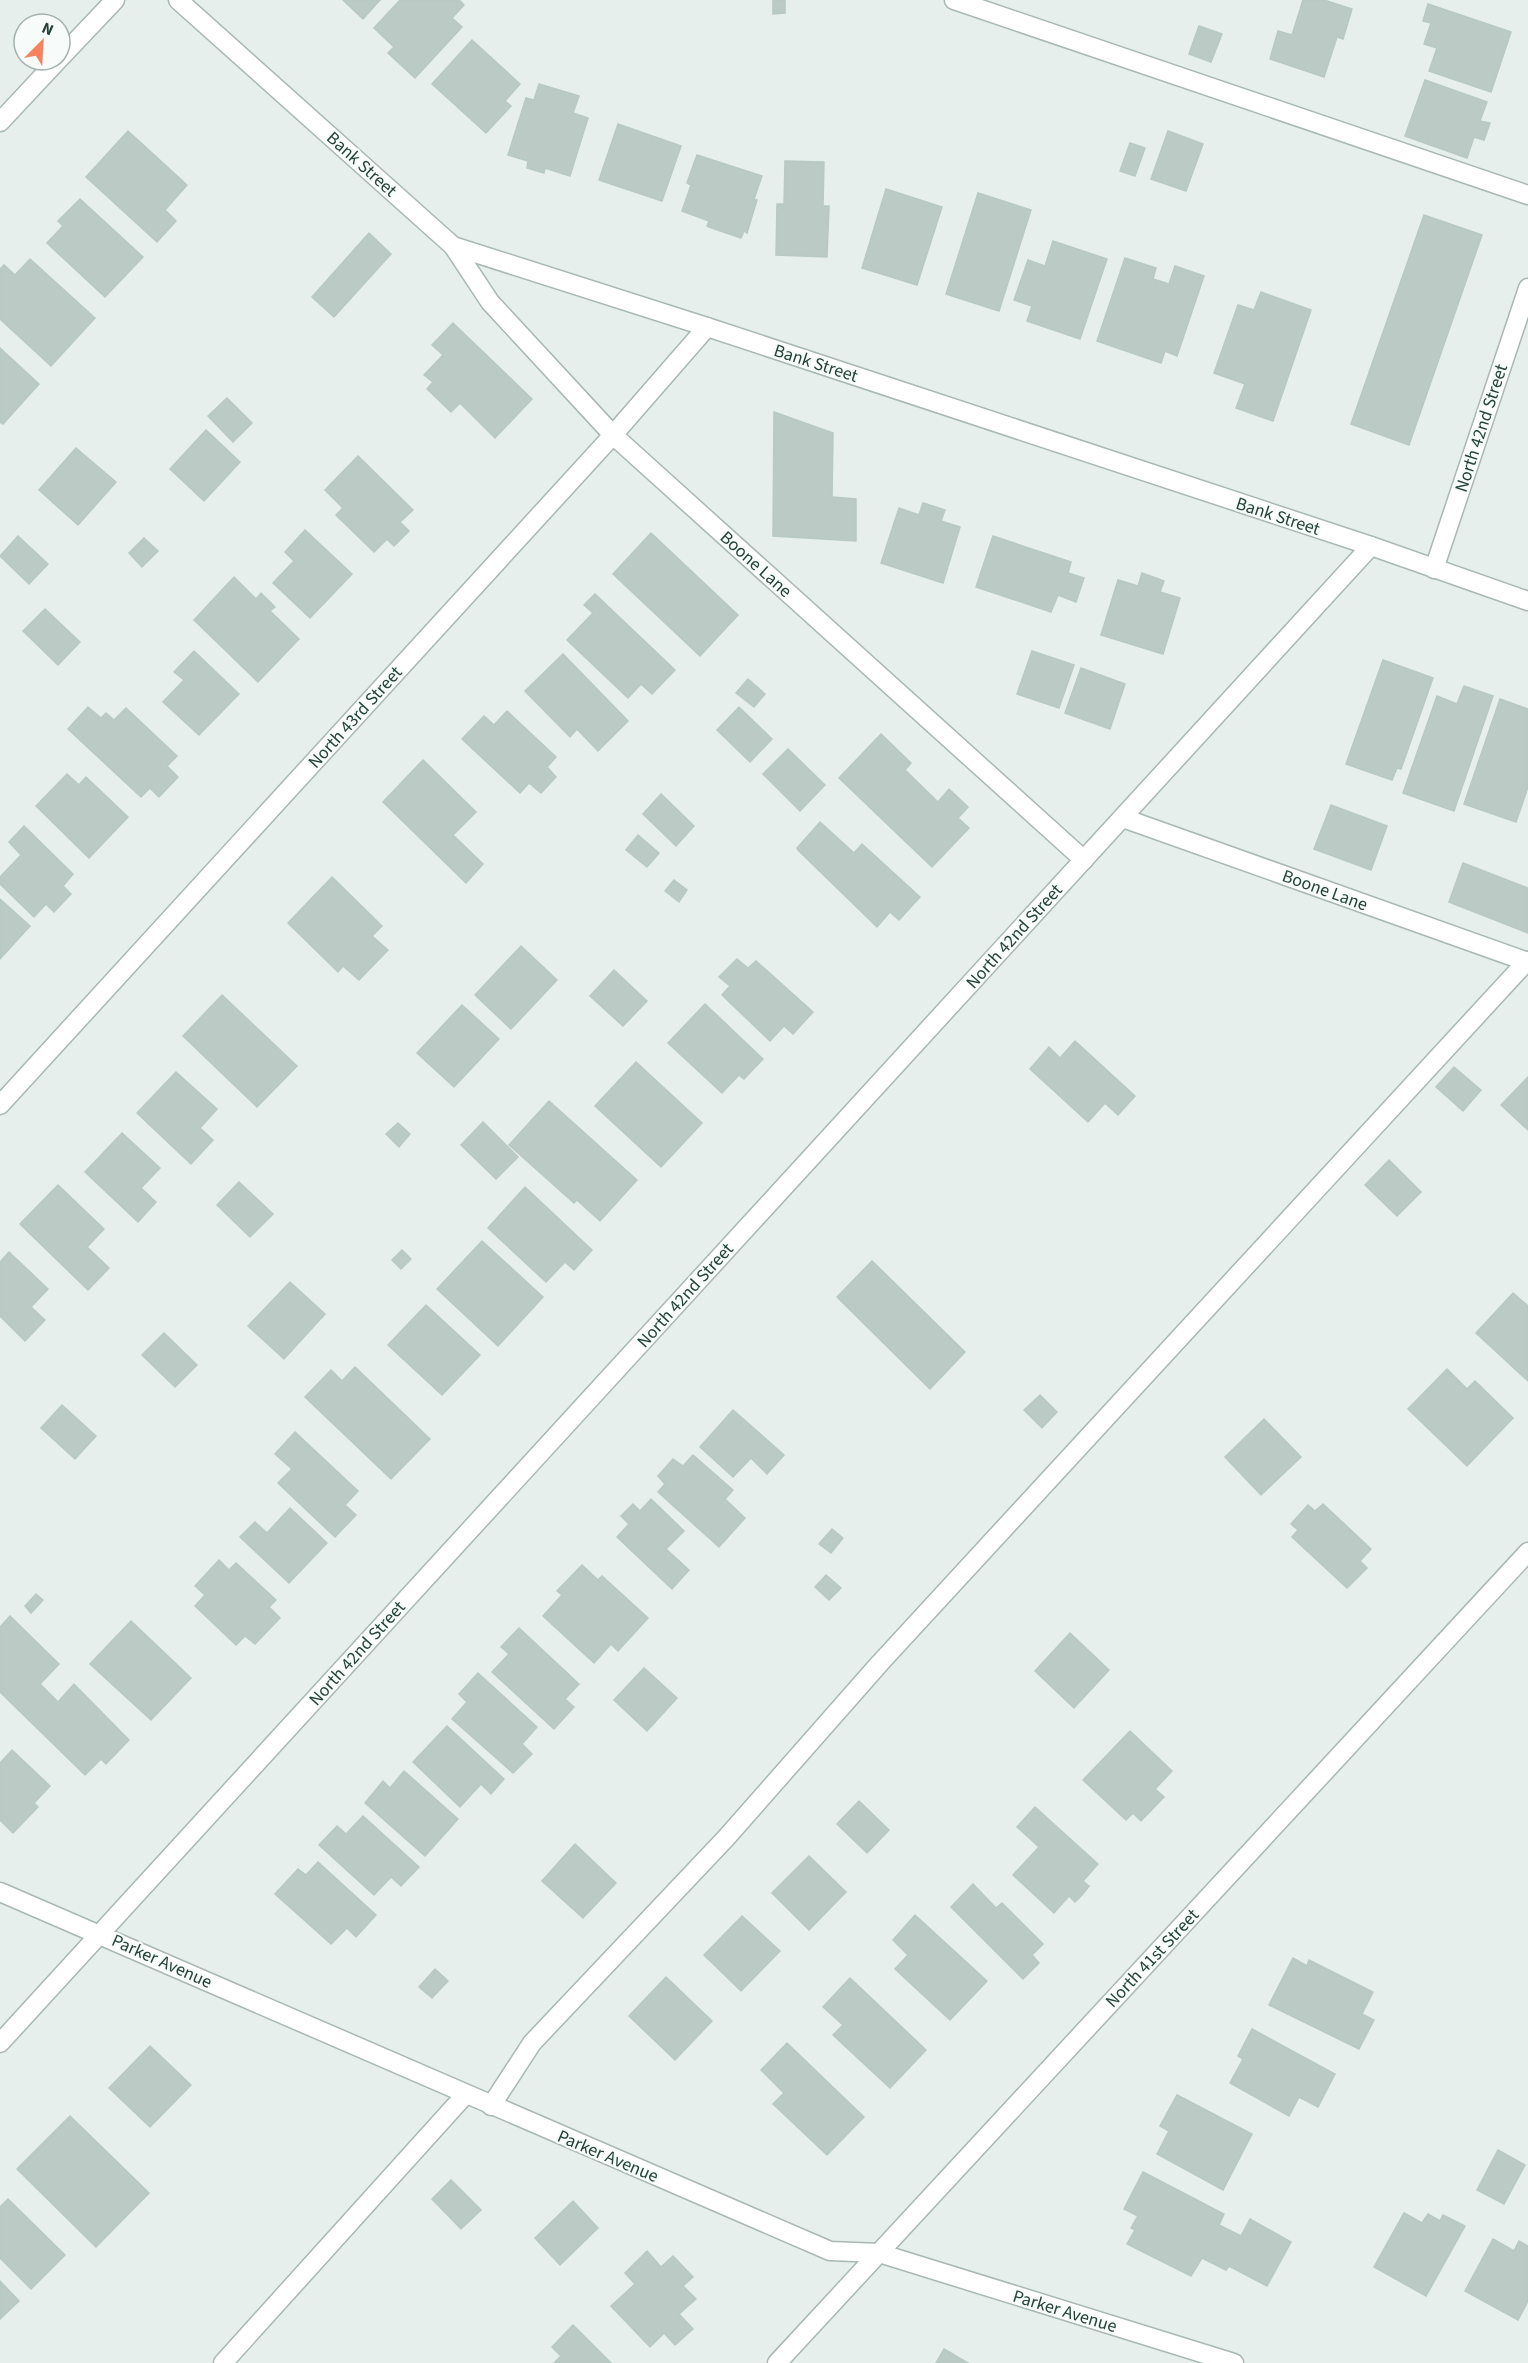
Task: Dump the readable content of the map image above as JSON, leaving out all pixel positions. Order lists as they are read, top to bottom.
{
  "streets": {
    "street": [
      "Bank Street",
      "North 42nd Street",
      "Boone Lane",
      "North 43rd Street",
      "North 41st Street",
      "Parker Avenue"
    ]
  },
  "crossings": [
    ["Bank Street", "North 42nd Street"],
    ["Bank Street", "Boone Lane"],
    ["Bank Street", "North 43rd Street"],
    ["North 42nd Street", "Boone Lane"],
    ["North 42nd Street", "Parker Avenue"],
    ["Boone Lane", "North 43rd Street"],
    ["North 41st Street", "Parker Avenue"]
  ],
  "north": "top right"
}
